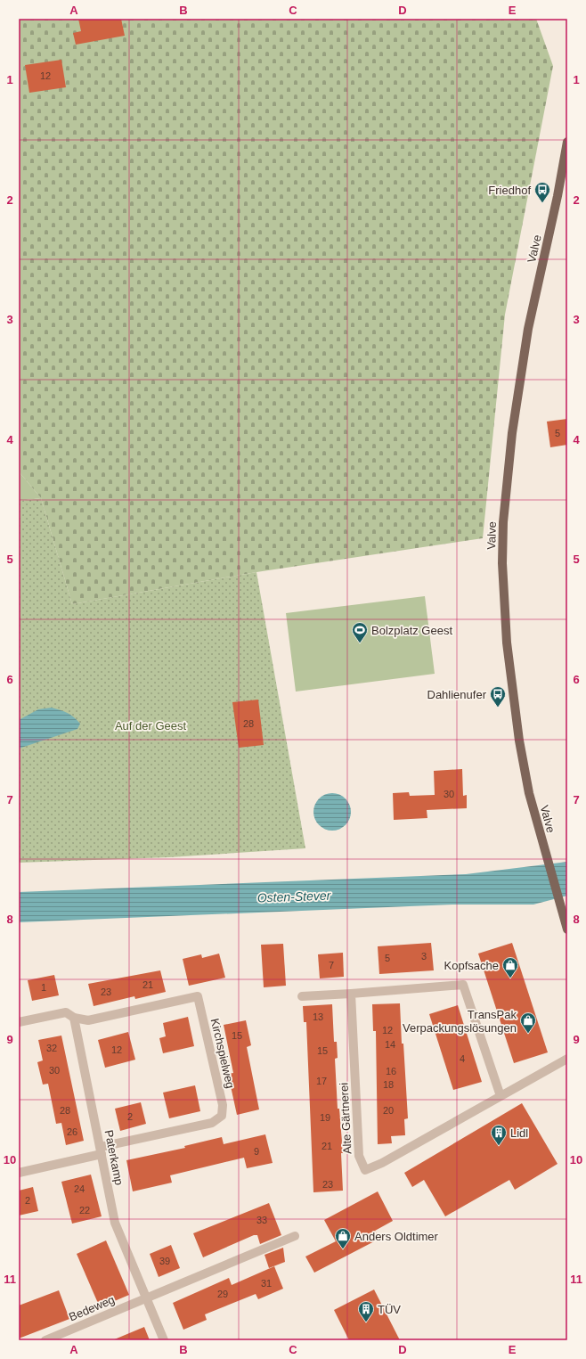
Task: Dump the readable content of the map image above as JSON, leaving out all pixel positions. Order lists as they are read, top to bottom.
{
  "streets": {
    "main road": ["Valve"],
    "street": [
      "Kirchspielweg",
      "Alte Gärtnerei",
      "Paterkamp",
      "Bedeweg"
    ]
  },
  "crossings": [
    ["Kirchspielweg", "Paterkamp"],
    ["Paterkamp", "Bedeweg"]
  ],
  "water": ["Osten-Stever"],
  "parks": ["Auf der Geest"],
  "places": {
    "bus stop": ["Friedhof", "Dahlienufer"],
    "sports": ["Bolzplatz Geest"],
    "shop": ["Kopfsache", "TransPak Verpackungslösungen", "Anders Oldtimer"],
    "building": ["Lidl", "TÜV"]
  },
  "house_numbers": [
    "12",
    "5",
    "28",
    "30",
    "3",
    "5",
    "7",
    "21",
    "1",
    "23",
    "13",
    "12",
    "15",
    "14",
    "32",
    "12",
    "15",
    "4",
    "30",
    "16",
    "17",
    "18",
    "28",
    "20",
    "2",
    "19",
    "26",
    "21",
    "9",
    "23",
    "24",
    "2",
    "22",
    "33",
    "39",
    "31",
    "29"
  ],
  "grid": {
    "columns": [
      "A",
      "B",
      "C",
      "D",
      "E"
    ],
    "rows": [
      "1",
      "2",
      "3",
      "4",
      "5",
      "6",
      "7",
      "8",
      "9",
      "10",
      "11"
    ]
  }
}
